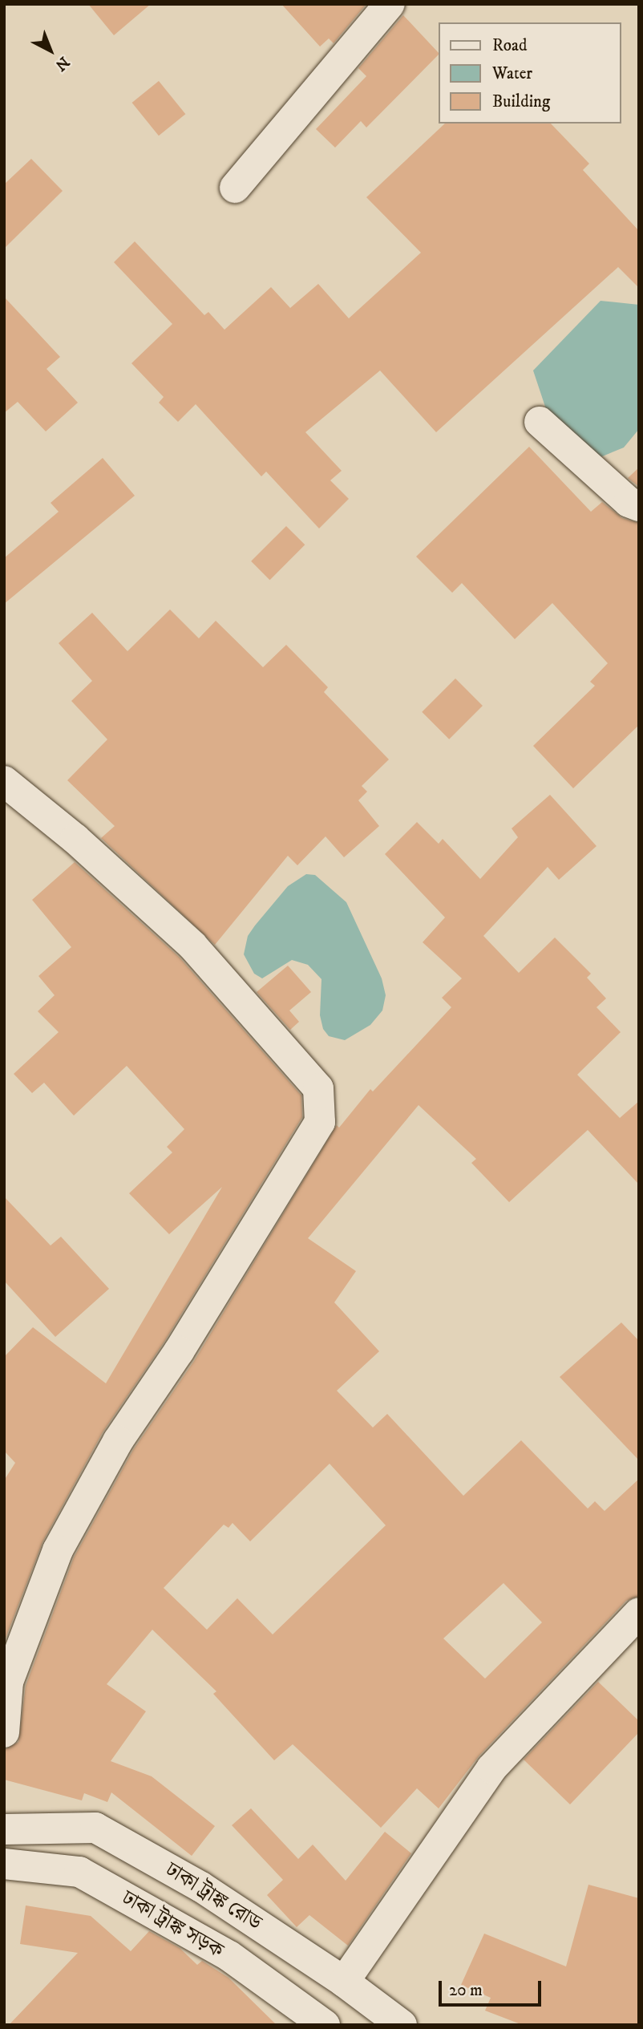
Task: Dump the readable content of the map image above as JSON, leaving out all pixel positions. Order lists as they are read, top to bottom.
{
  "streets": {
    "street": ["ঢাকা ট্রাঙ্ক রোড", "ঢাকা ট্রাঙ্ক সড়ক"]
  },
  "legend": ["Road", "Water", "Building"],
  "scale_bar": "20 m",
  "north": "bottom right"
}
